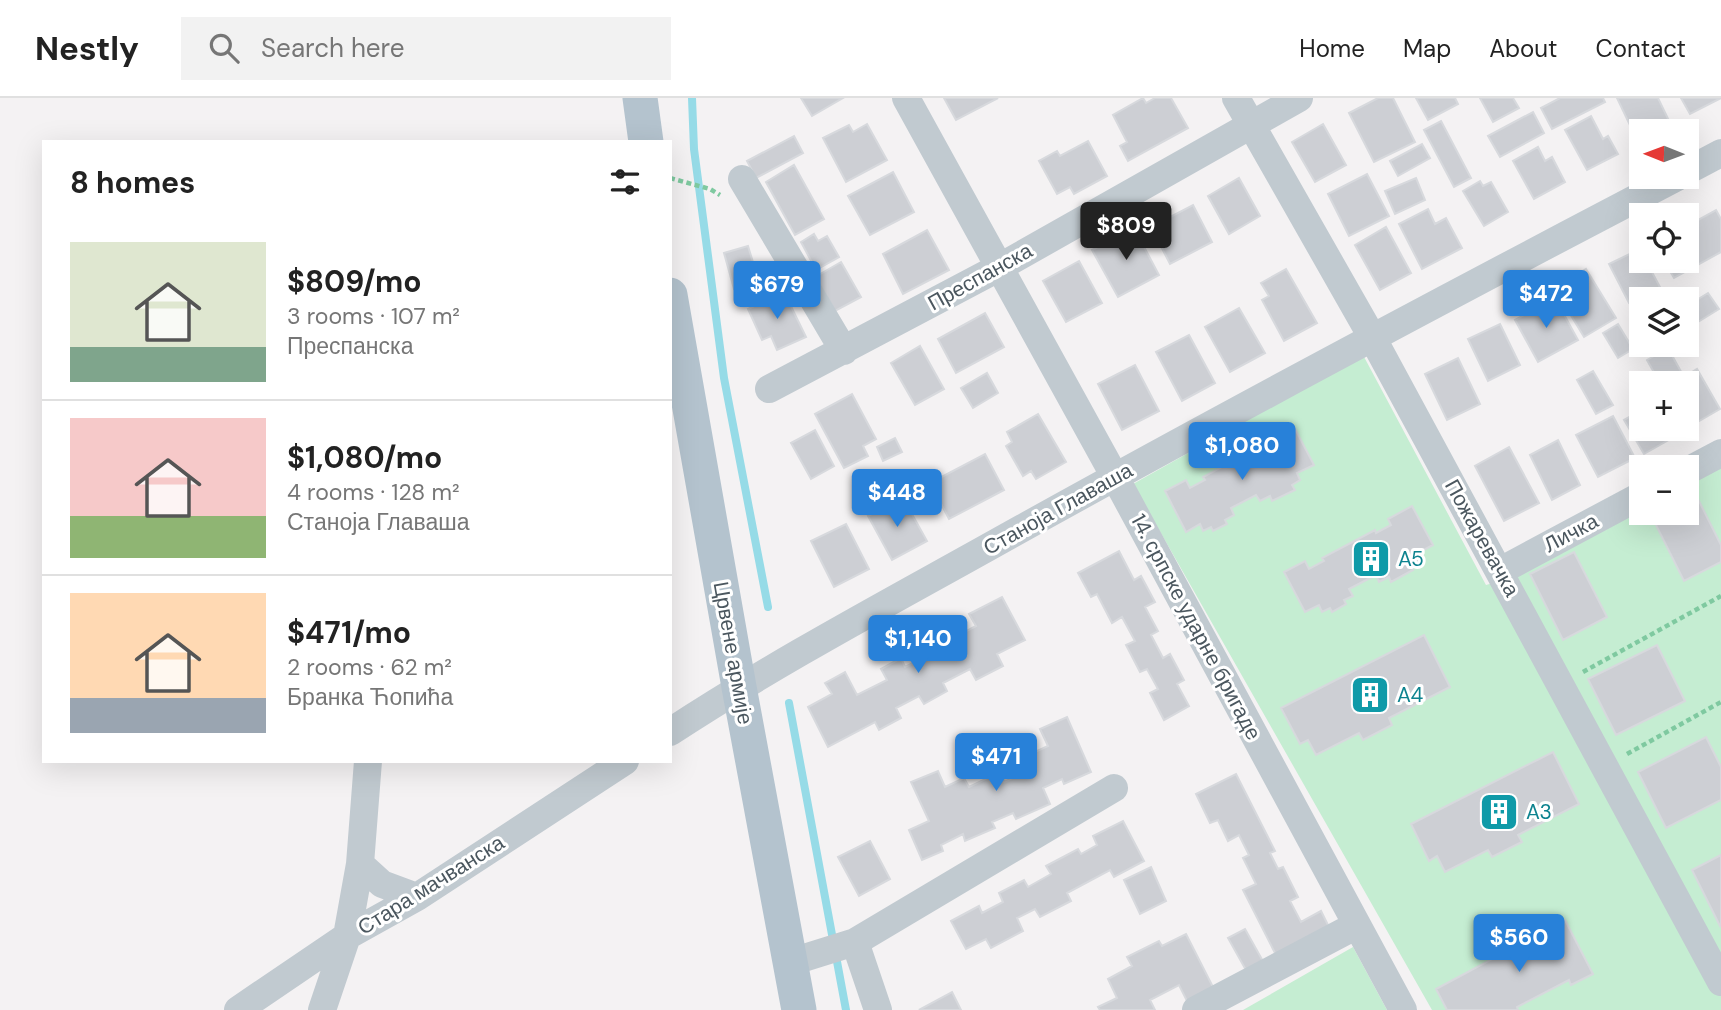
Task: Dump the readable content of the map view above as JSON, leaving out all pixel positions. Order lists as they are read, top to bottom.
{
  "streets": {
    "main road": ["Црвене армије"],
    "street": [
      "Преспанска",
      "Станоја Главаша",
      "Личка",
      "Пожаревачка",
      "14. српске ударне бригаде",
      "Стара мачванска"
    ]
  },
  "crossings": [
    ["Преспанска", "Пожаревачка"],
    ["Преспанска", "14. српске ударне бригаде"],
    ["Станоја Главаша", "Пожаревачка"],
    ["Станоја Главаша", "14. српске ударне бригаде"],
    ["Станоја Главаша", "Црвене армије"],
    ["Личка", "Пожаревачка"]
  ],
  "places": {
    "building": ["A5", "A4", "A3"]
  },
  "north": "left",
  "page": {
    "header": "Nestly",
    "search": "Search here",
    "nav": [
      "Home",
      "Map",
      "About",
      "Contact"
    ],
    "map_buttons": ["+", "−"],
    "heading": "8 homes",
    "price": [
      "$809",
      "$679",
      "$472",
      "$1,080",
      "$448",
      "$1,140",
      "$471",
      "$560"
    ],
    "list": [
      {
        "name": "$809/mo",
        "note": "3 rooms · 107 m² · Преспанска"
      },
      {
        "name": "$1,080/mo",
        "note": "4 rooms · 128 m² · Станоја Главаша"
      },
      {
        "name": "$471/mo",
        "note": "2 rooms · 62 m² · Бранка Ћопића"
      }
    ]
  }
}
